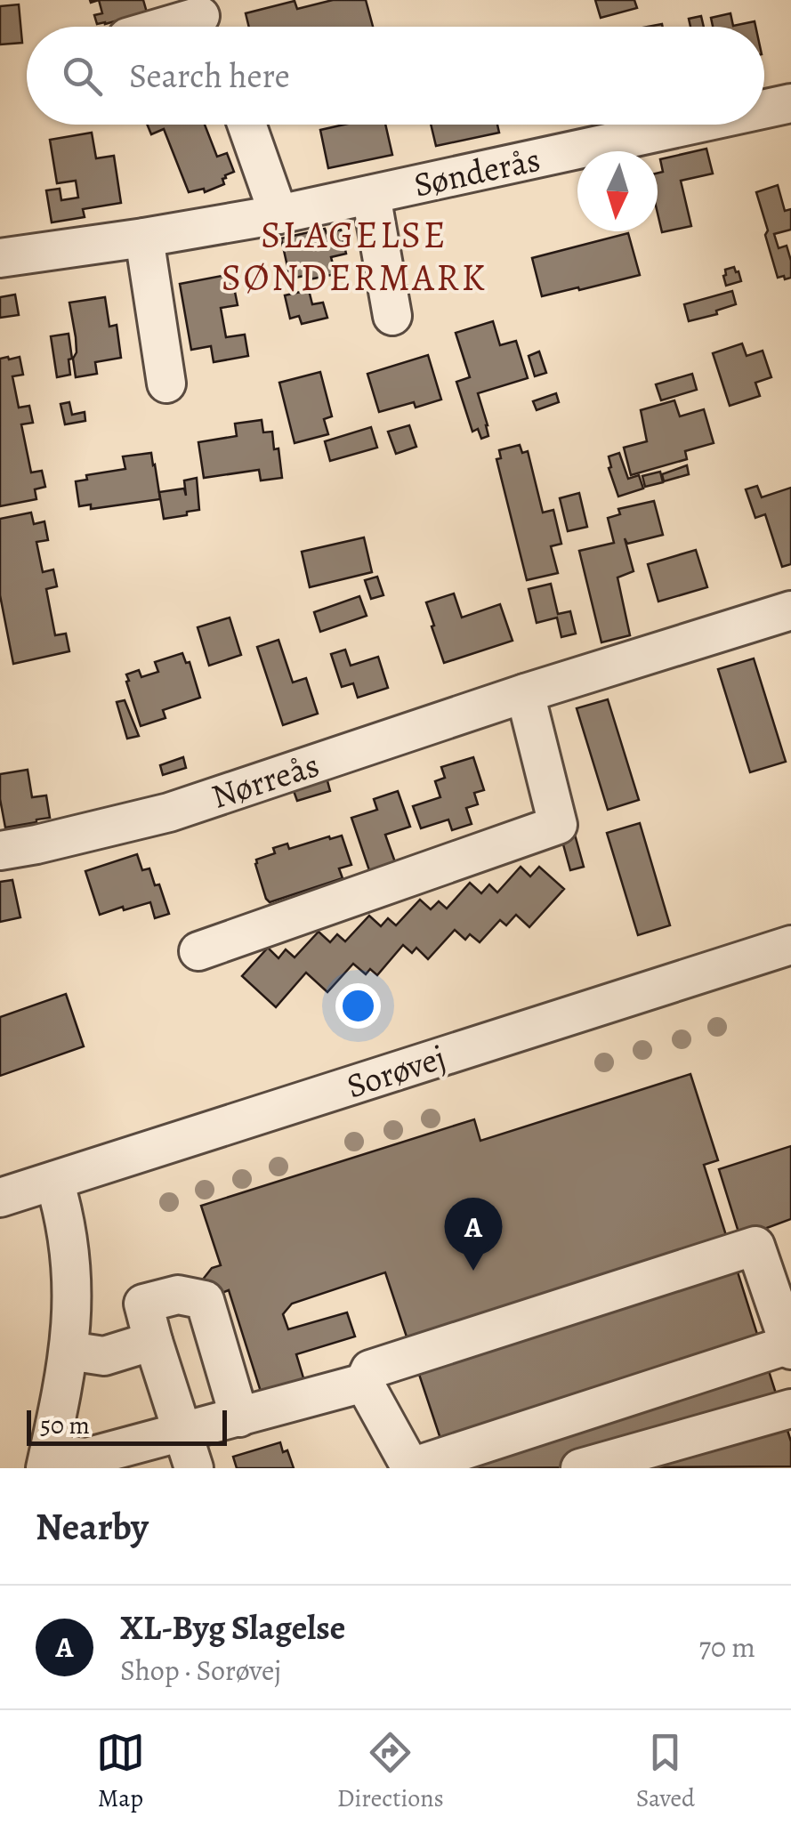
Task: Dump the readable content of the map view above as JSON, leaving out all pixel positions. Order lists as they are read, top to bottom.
{
  "streets": {
    "street": ["Sønderås", "Nørreås", "Sorøvej"]
  },
  "districts": ["SLAGELSE SØNDERMARK"],
  "scale_bar": "50 m",
  "north": "bottom",
  "page": {
    "search": "Search here",
    "pins": "A",
    "scale": "50 m",
    "heading": "Nearby",
    "list": [
      {
        "mark": "A",
        "name": "XL-Byg Slagelse",
        "note": "Shop · Sorøvej",
        "value": "70 m"
      }
    ],
    "nav": ["Map", "Directions", "Saved"]
  }
}
